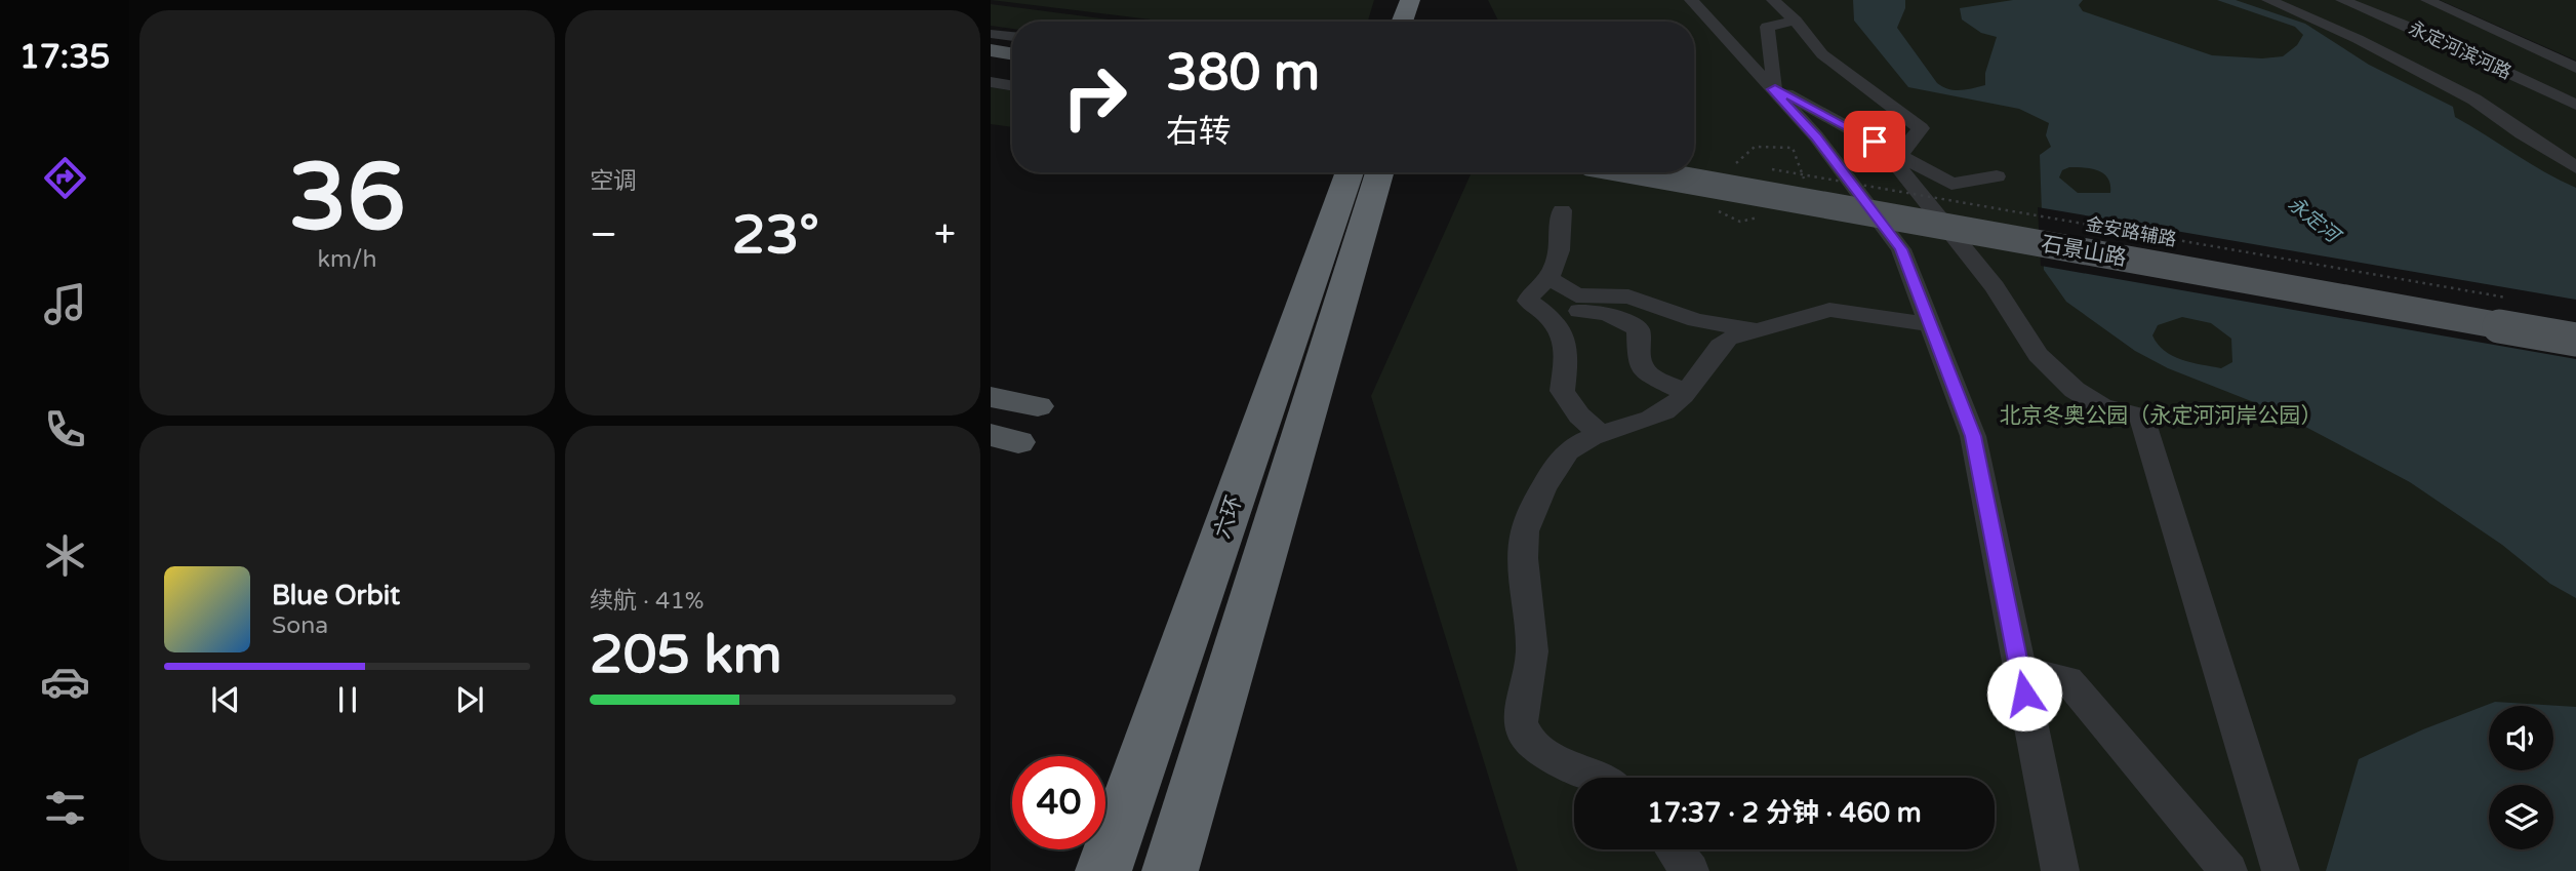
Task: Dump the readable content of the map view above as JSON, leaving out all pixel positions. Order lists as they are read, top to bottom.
{
  "streets": {
    "highway": ["六环"],
    "main road": ["石景山路"],
    "street": ["永定河滨河路"],
    "path": ["金安路辅路"]
  },
  "water": ["永定河"],
  "parks": ["北京冬奥公园（永定河河岸公园）"],
  "page": {
    "tabs": "17:35",
    "tile": [
      ["36", "km/h"],
      "空调",
      ["续航 · 41%", "205 km"]
    ],
    "turn": ["380 m", "右转"],
    "heat": ["−", "23°", "+"],
    "song": ["Blue Orbit", "Sona"],
    "limit": "40",
    "trip": "17:37 · 2 分钟 · 460 m"
  }
}
